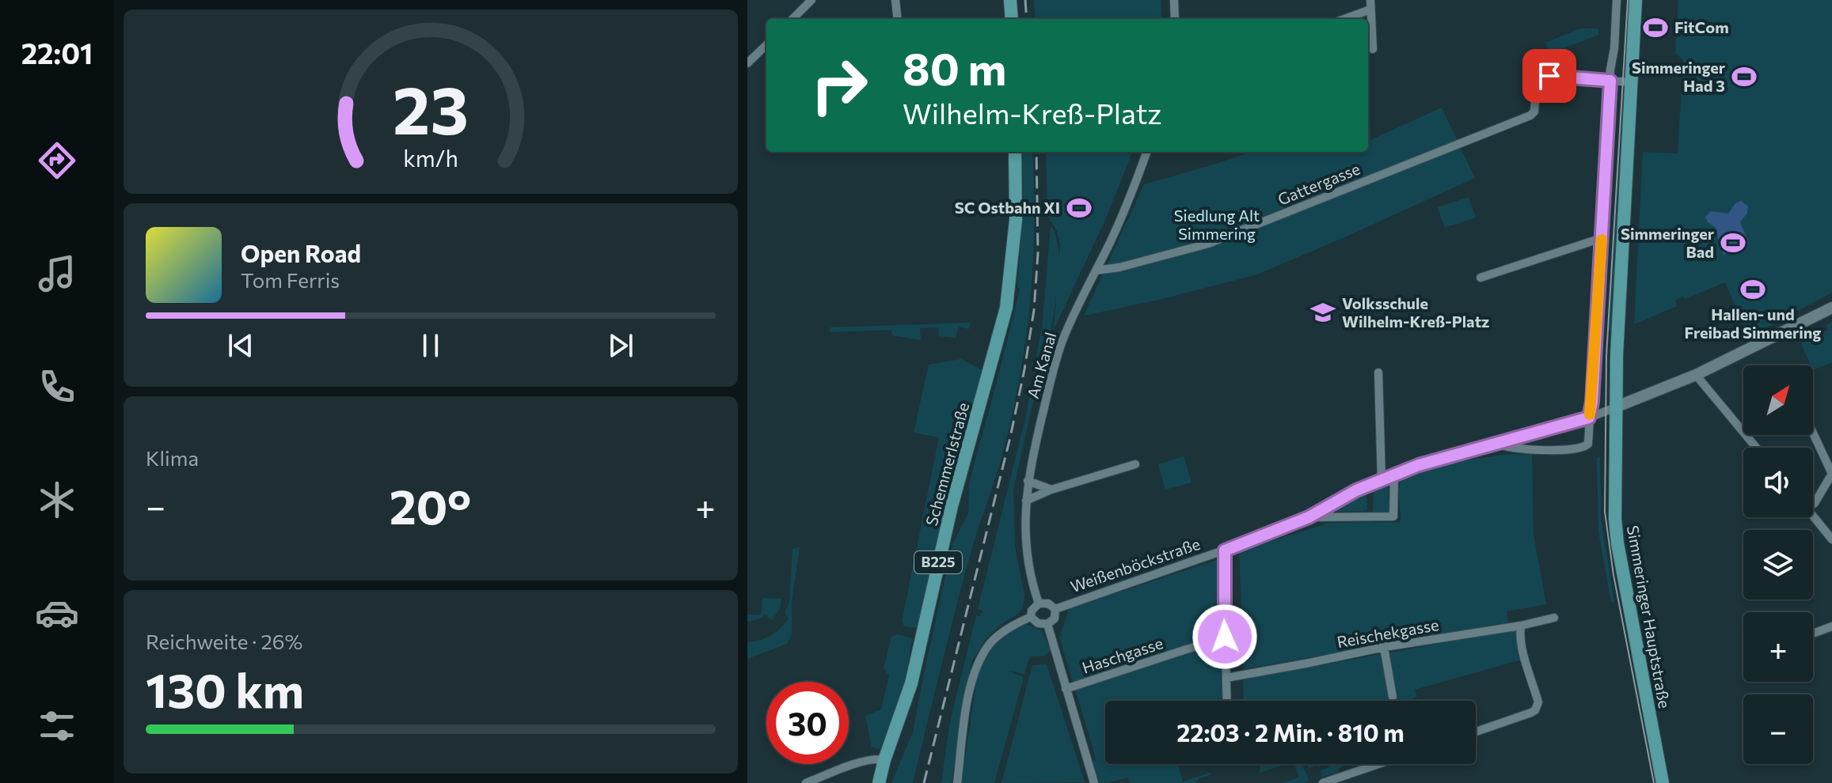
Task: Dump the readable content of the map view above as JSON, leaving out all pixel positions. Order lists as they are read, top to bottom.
{
  "streets": {
    "main road": ["Schemmerlstraße", "B225", "Simmeringer Hauptstraße"],
    "street": [
      "Gattergasse",
      "Am Kanal",
      "Weißenböckstraße",
      "Reischekgasse",
      "Haschgasse"
    ]
  },
  "crossings": [
    ["Gattergasse", "Am Kanal"],
    ["Gattergasse", "Simmeringer Hauptstraße"],
    ["Am Kanal", "Weißenböckstraße"]
  ],
  "parks": ["Siedlung Alt Simmering"],
  "places": {
    "sports": [
      "FitCom",
      "Simmeringer Had 3",
      "SC Ostbahn XI",
      "Simmeringer Bad",
      "Hallen- und Freibad Simmering"
    ],
    "school or university": ["Volksschule Wilhelm-Kreß-Platz"]
  },
  "north": "top right",
  "page": {
    "tabs": "22:01",
    "turn": ["80 m", "Wilhelm-Kreß-Platz"],
    "song": ["Open Road", "Tom Ferris"],
    "map_buttons": ["+", "−"],
    "tile": [
      "Klima",
      ["Reichweite · 26%", "130 km"]
    ],
    "heat": ["−", "20°", "+"],
    "limit": "30",
    "trip": "22:03 · 2 Min. · 810 m",
    "gauge": ["23", "km/h"]
  }
}
